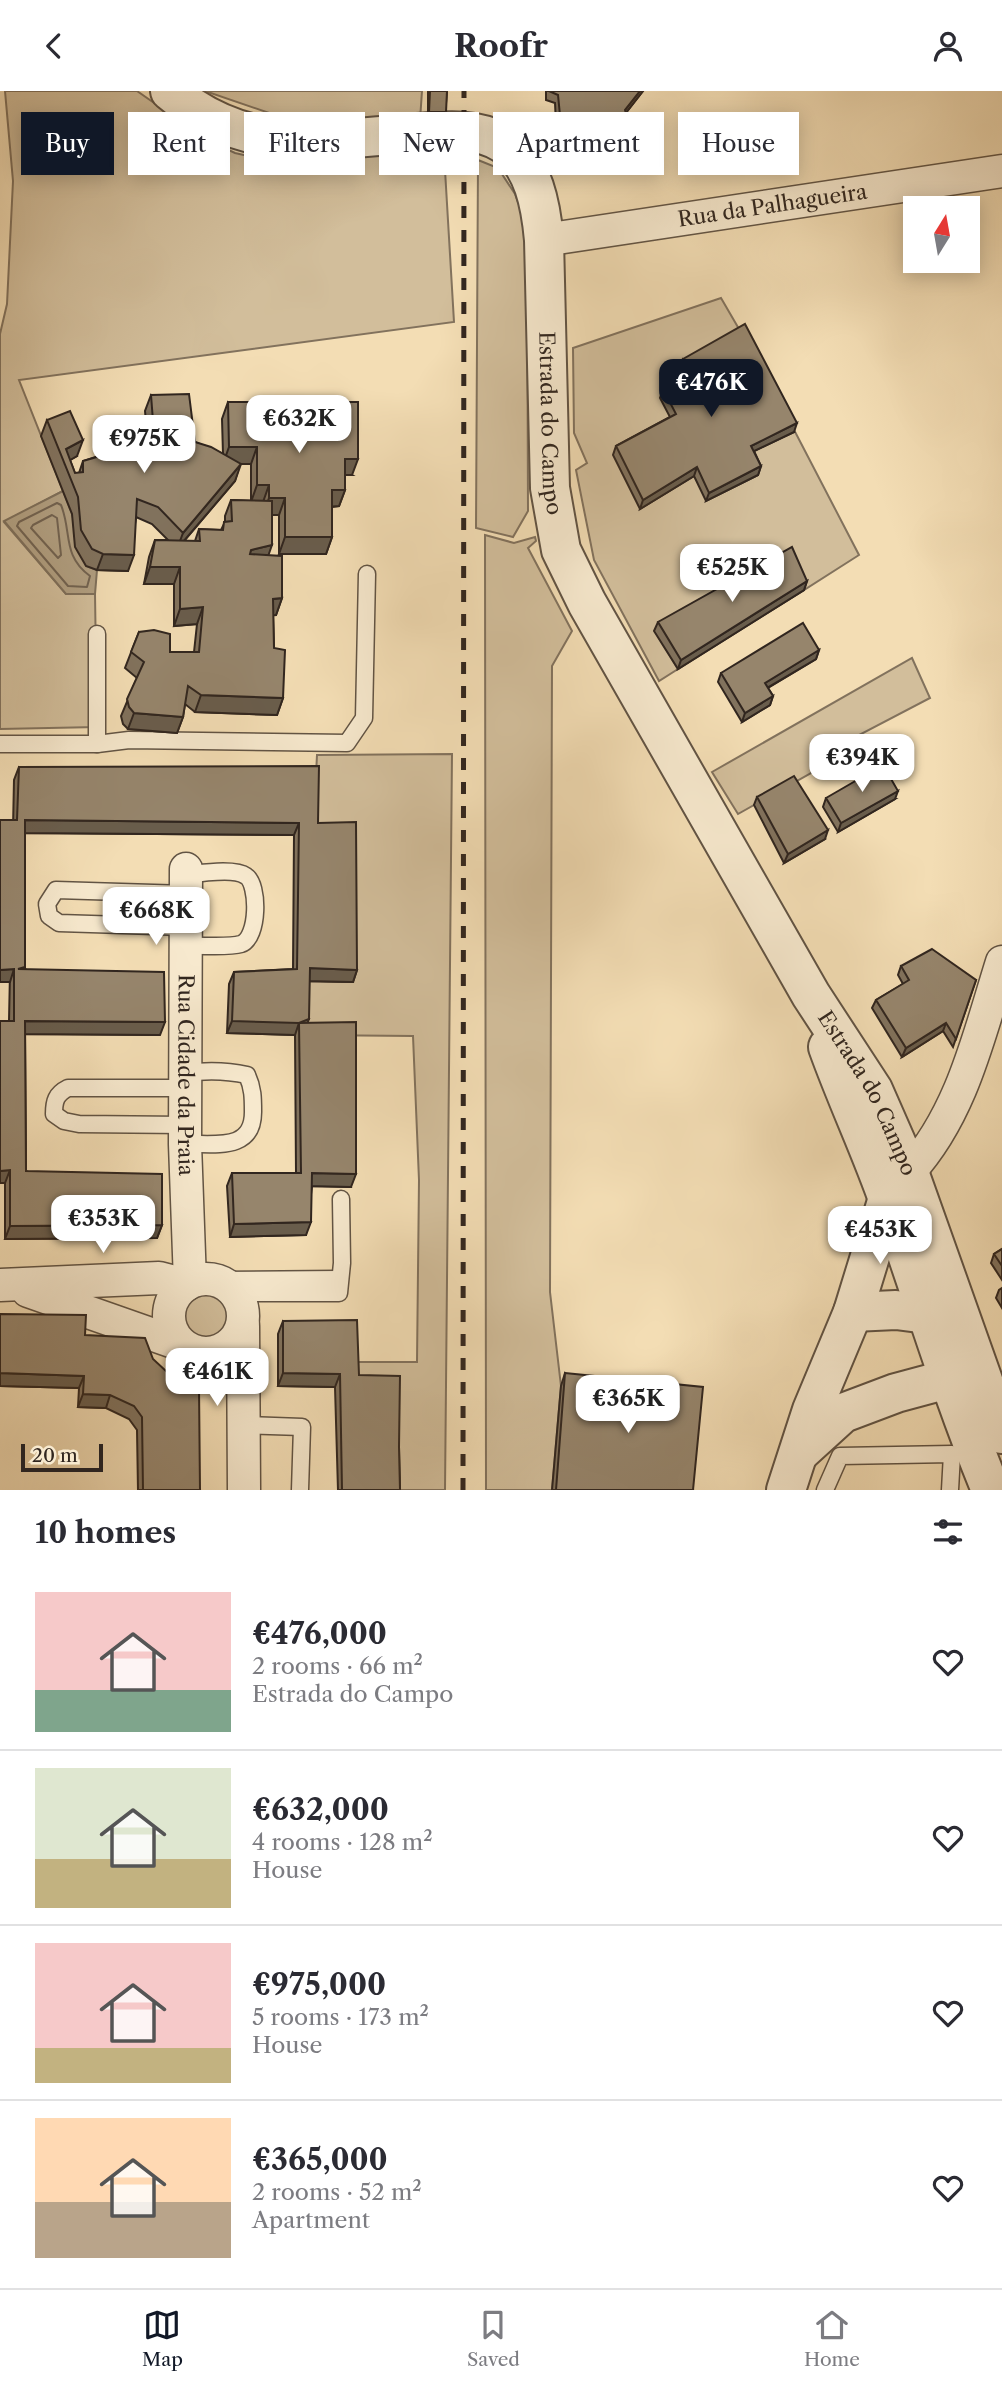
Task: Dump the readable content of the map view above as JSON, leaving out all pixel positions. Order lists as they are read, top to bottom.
{
  "streets": {
    "street": ["Rua da Palhagueira", "Estrada do Campo", "Rua Cidade da Praia"]
  },
  "crossings": [
    ["Rua da Palhagueira", "Estrada do Campo"]
  ],
  "scale_bar": "20 m",
  "north": "top",
  "page": {
    "header": "Roofr",
    "chip": [
      "Buy",
      "Rent",
      "Filters",
      "New",
      "Apartment",
      "House"
    ],
    "price": [
      "€476K",
      "€632K",
      "€975K",
      "€525K",
      "€394K",
      "€668K",
      "€353K",
      "€453K",
      "€461K",
      "€365K"
    ],
    "scale": "20 m",
    "heading": "10 homes",
    "list": [
      {
        "name": "€476,000",
        "note": "2 rooms · 66 m² · Estrada do Campo"
      },
      {
        "name": "€632,000",
        "note": "4 rooms · 128 m² · House"
      },
      {
        "name": "€975,000",
        "note": "5 rooms · 173 m² · House"
      },
      {
        "name": "€365,000",
        "note": "2 rooms · 52 m² · Apartment"
      }
    ],
    "tabs": ["Map", "Saved", "Home"]
  }
}
